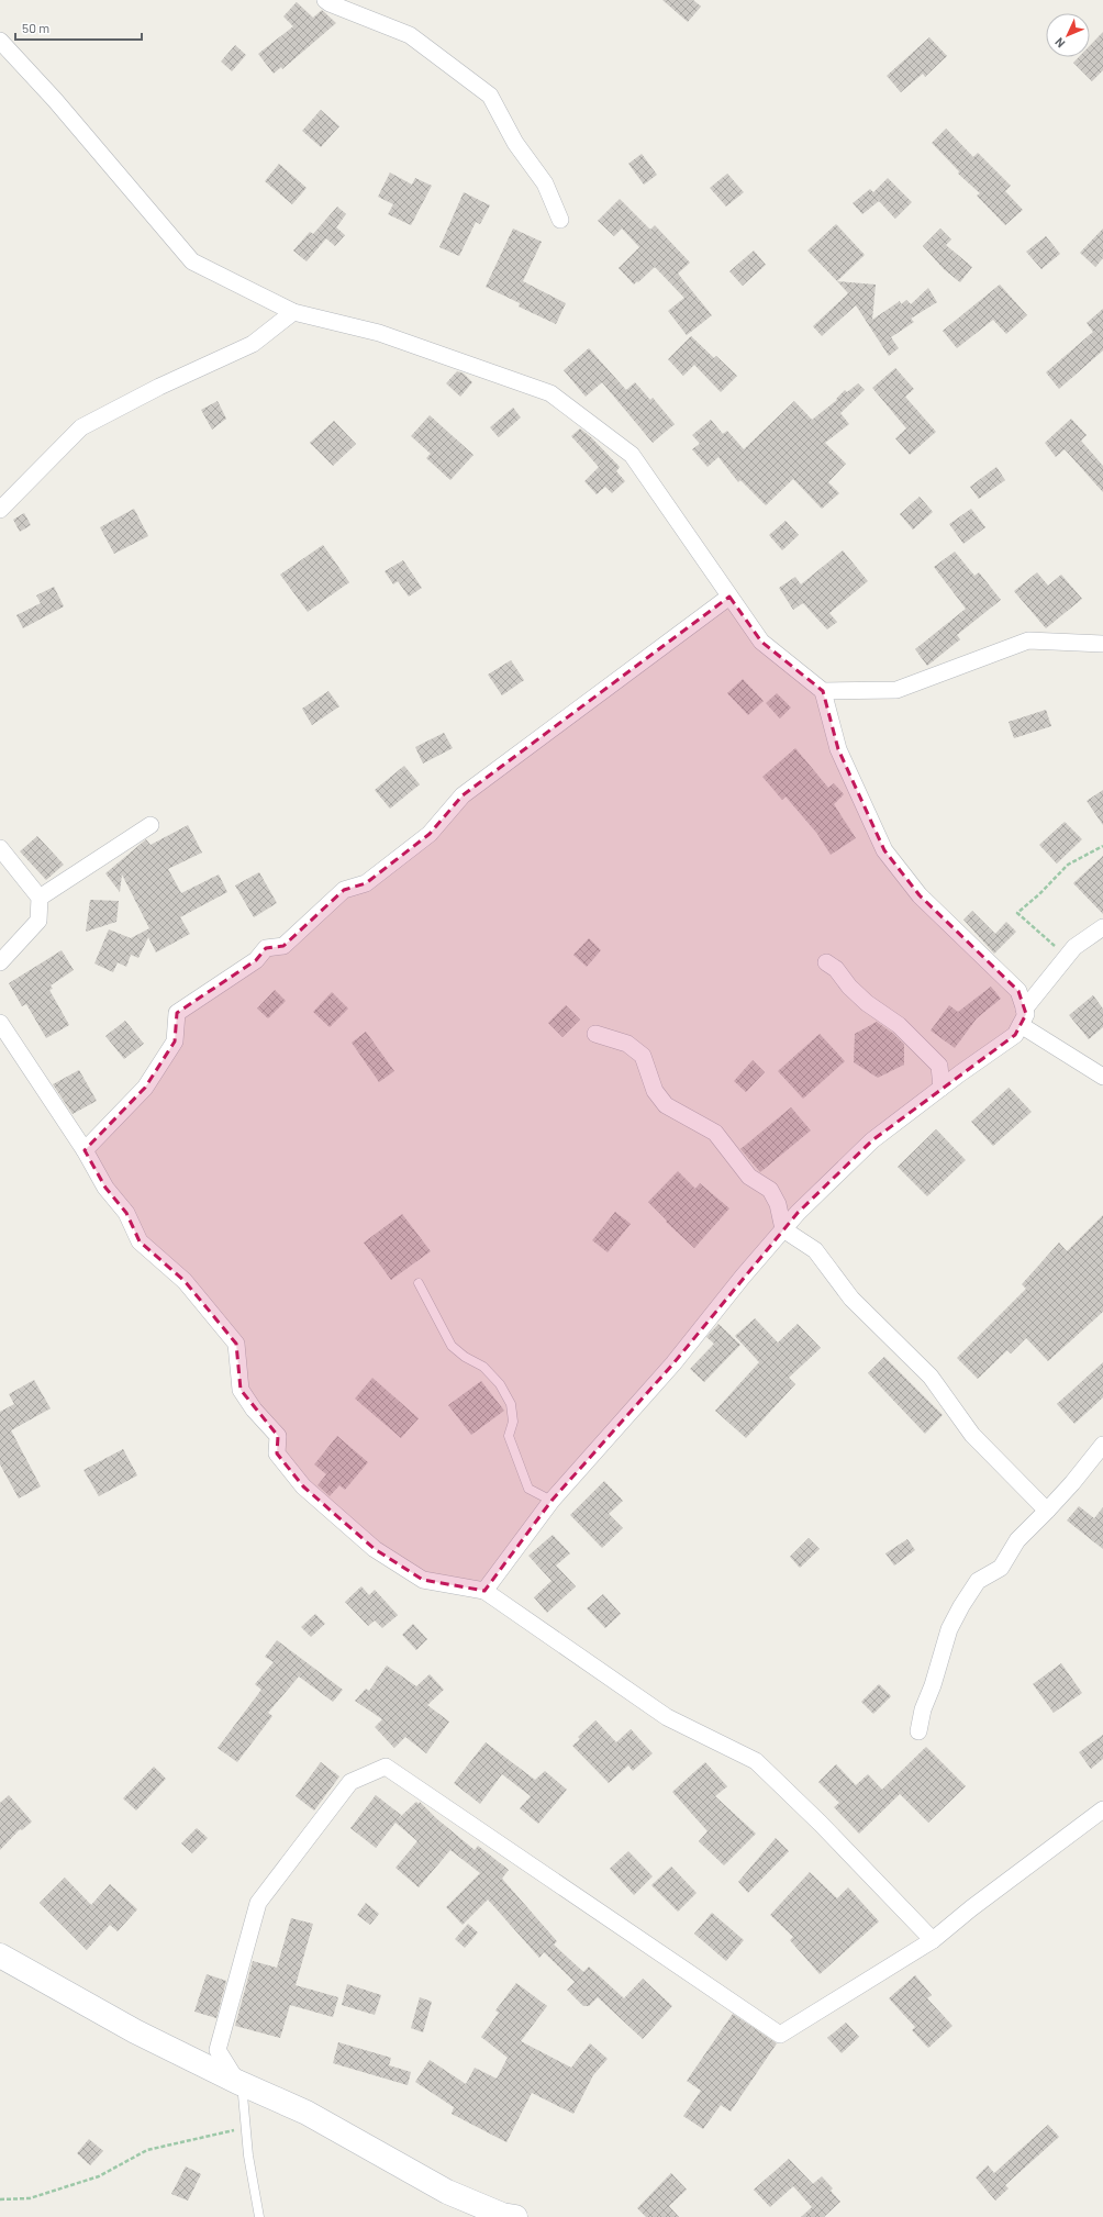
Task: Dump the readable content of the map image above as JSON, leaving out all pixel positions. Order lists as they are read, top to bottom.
{
  "scale_bar": "50 m",
  "north": "bottom left"
}
